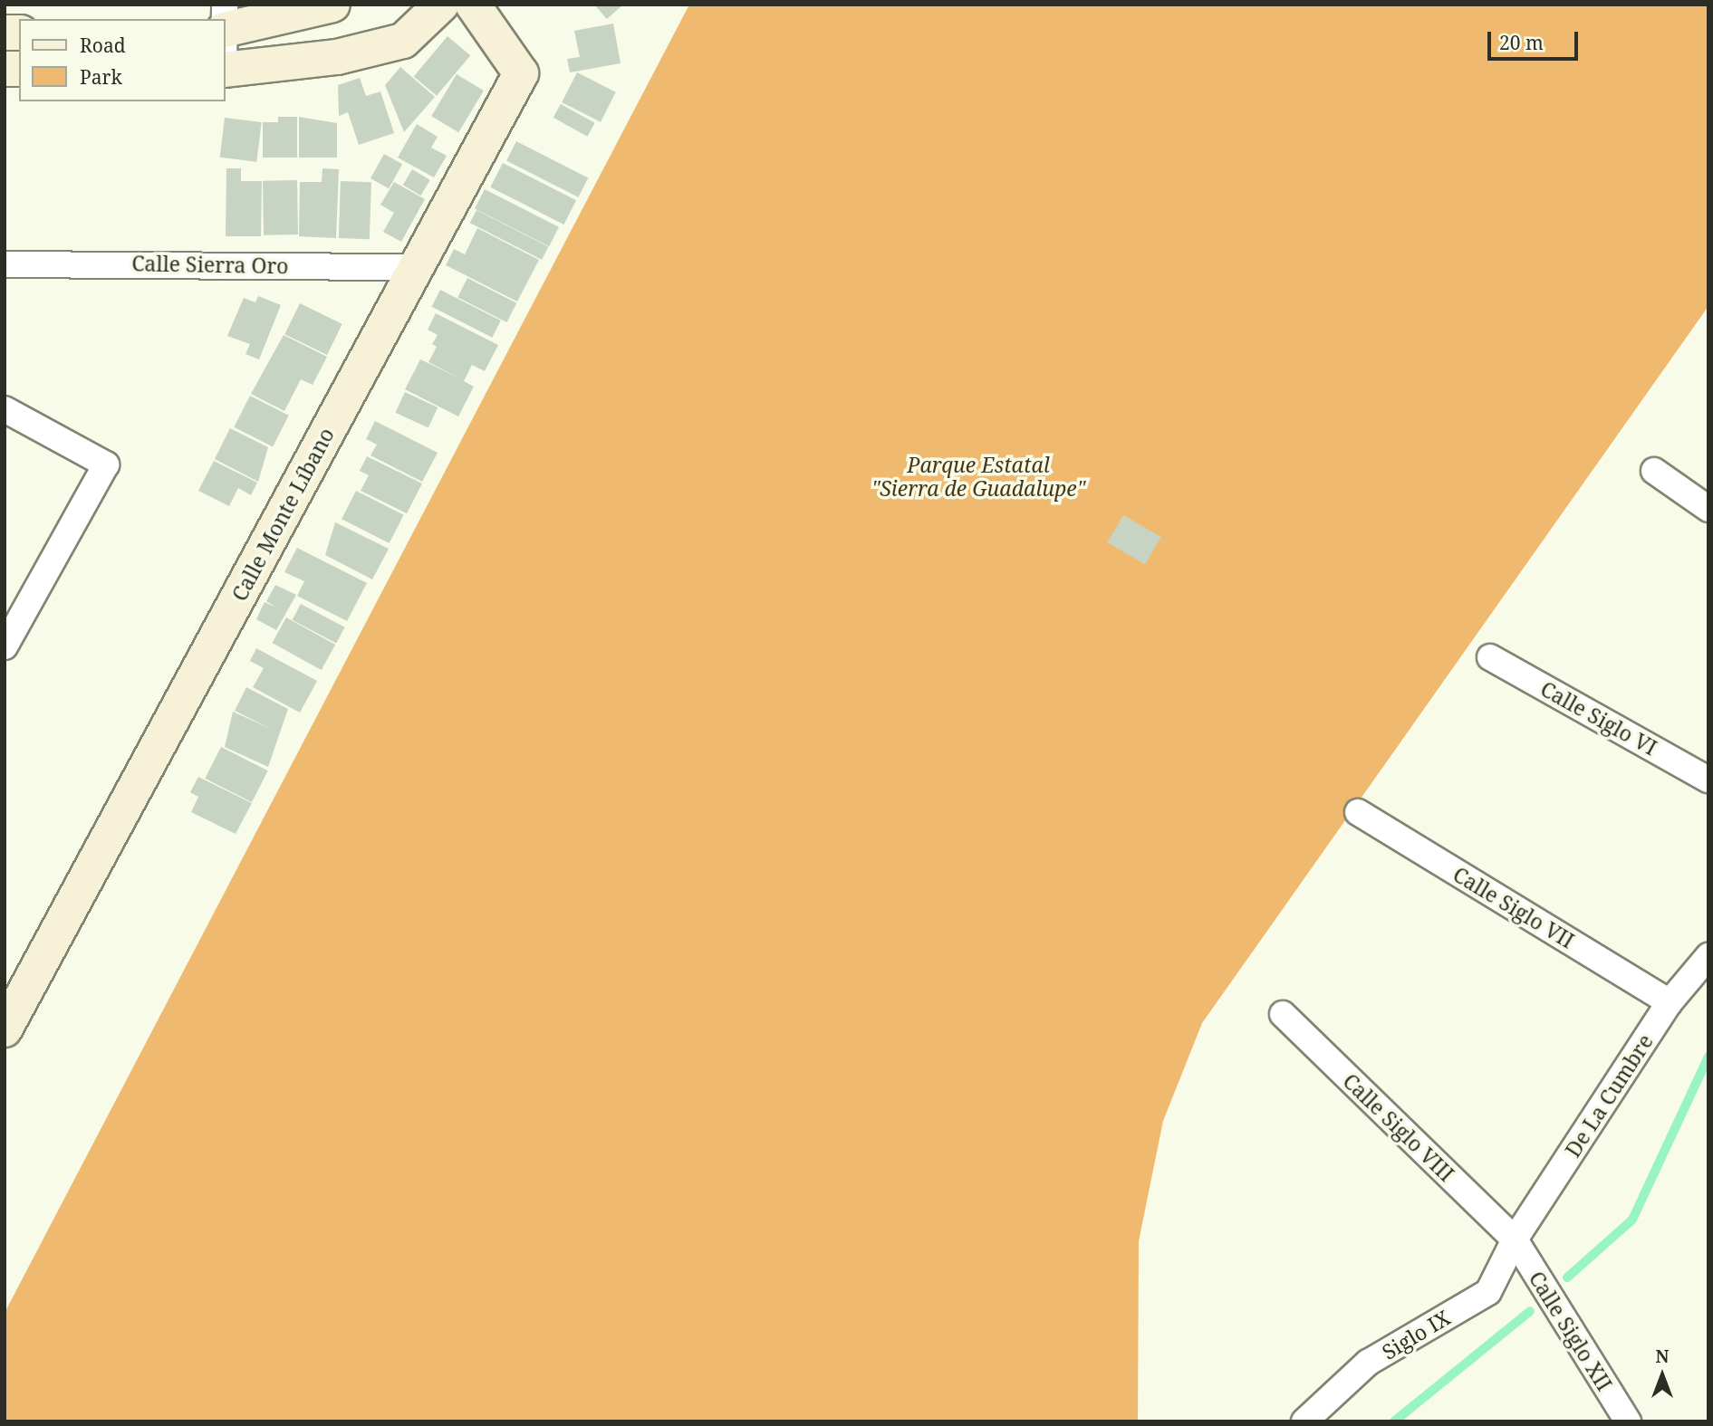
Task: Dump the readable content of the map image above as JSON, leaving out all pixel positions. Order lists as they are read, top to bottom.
{
  "streets": {
    "street": [
      "Calle Sierra Oro",
      "Calle Monte Líbano",
      "Calle Siglo VI",
      "Calle Siglo VII",
      "De La Cumbre",
      "Calle Siglo VIII",
      "Calle Siglo XII",
      "Siglo IX"
    ]
  },
  "crossings": [
    ["Calle Sierra Oro", "Calle Monte Líbano"],
    ["Calle Siglo VII", "De La Cumbre"],
    ["De La Cumbre", "Calle Siglo VIII"],
    ["De La Cumbre", "Calle Siglo XII"],
    ["De La Cumbre", "Siglo IX"],
    ["Calle Siglo VIII", "Calle Siglo XII"],
    ["Calle Siglo VIII", "Siglo IX"],
    ["Calle Siglo XII", "Siglo IX"]
  ],
  "parks": ["Parque Estatal \"Sierra de Guadalupe\""],
  "legend": ["Road", "Park"],
  "scale_bar": "20 m",
  "north": "top"
}
